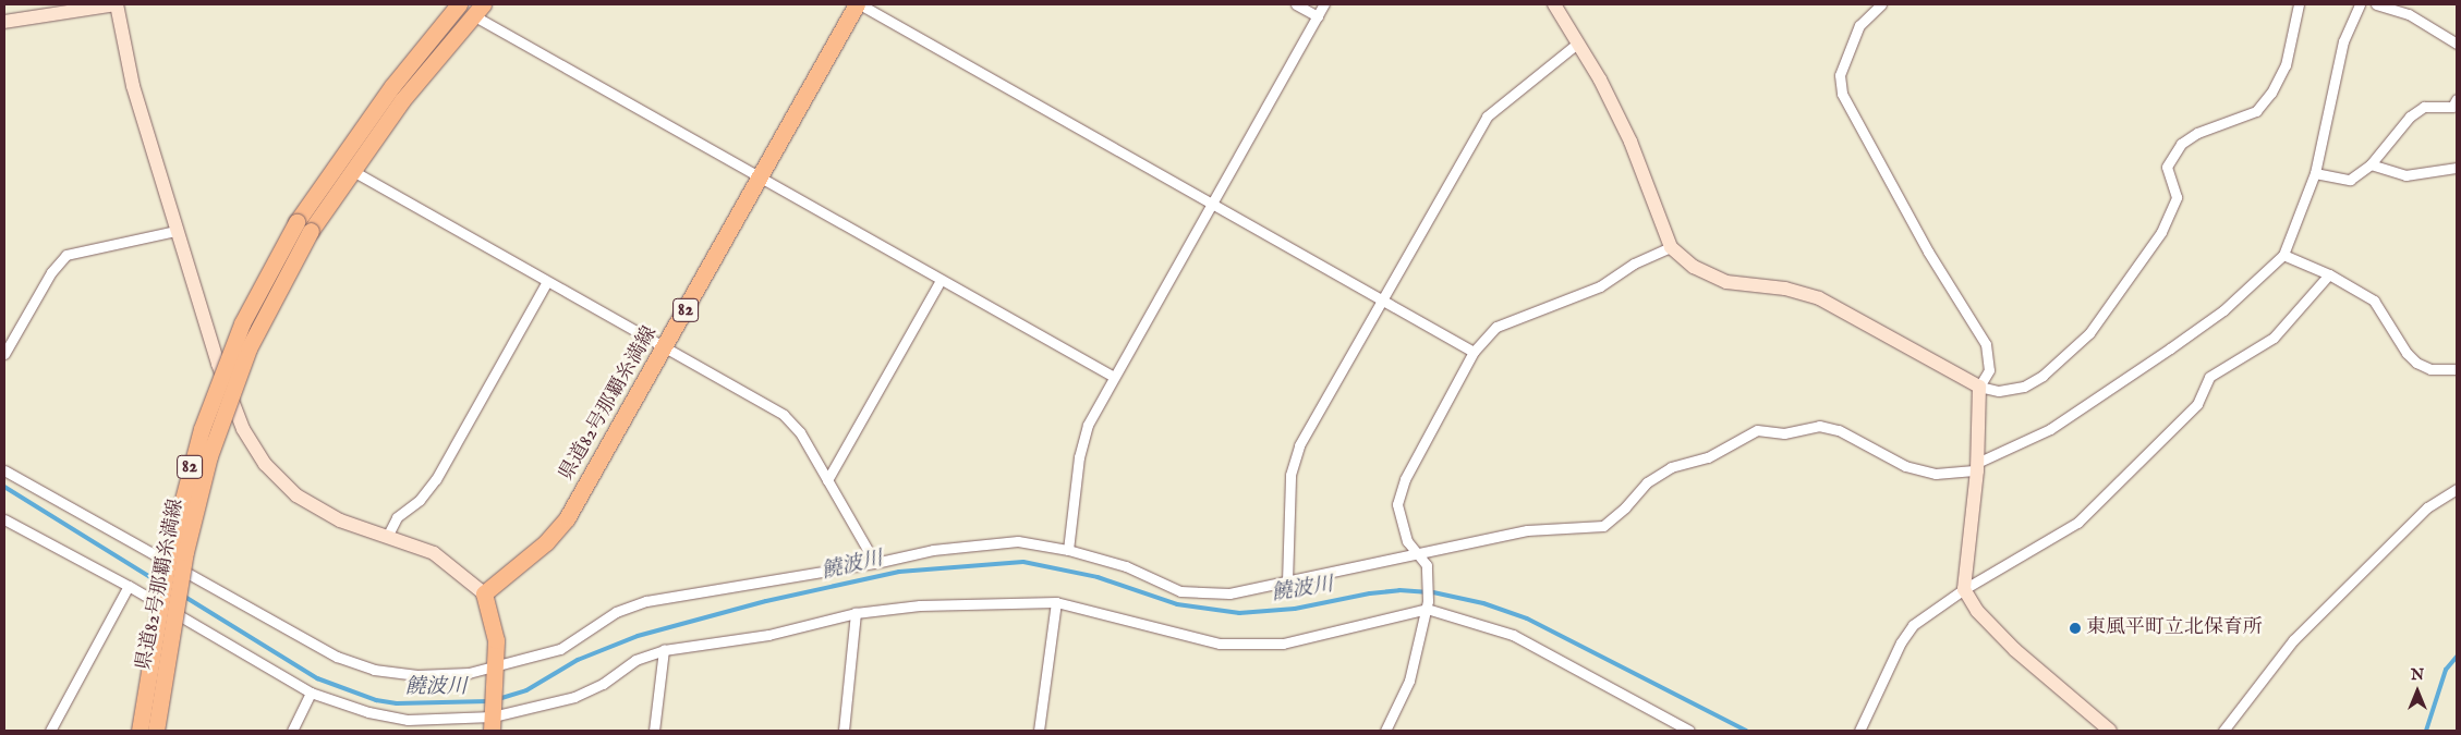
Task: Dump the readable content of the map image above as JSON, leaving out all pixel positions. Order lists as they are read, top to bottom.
{
  "streets": {
    "main road": ["82", "県道82号那覇糸満線"]
  },
  "water": ["饒波川"],
  "places": ["東風平町立北保育所"],
  "north": "top"
}
